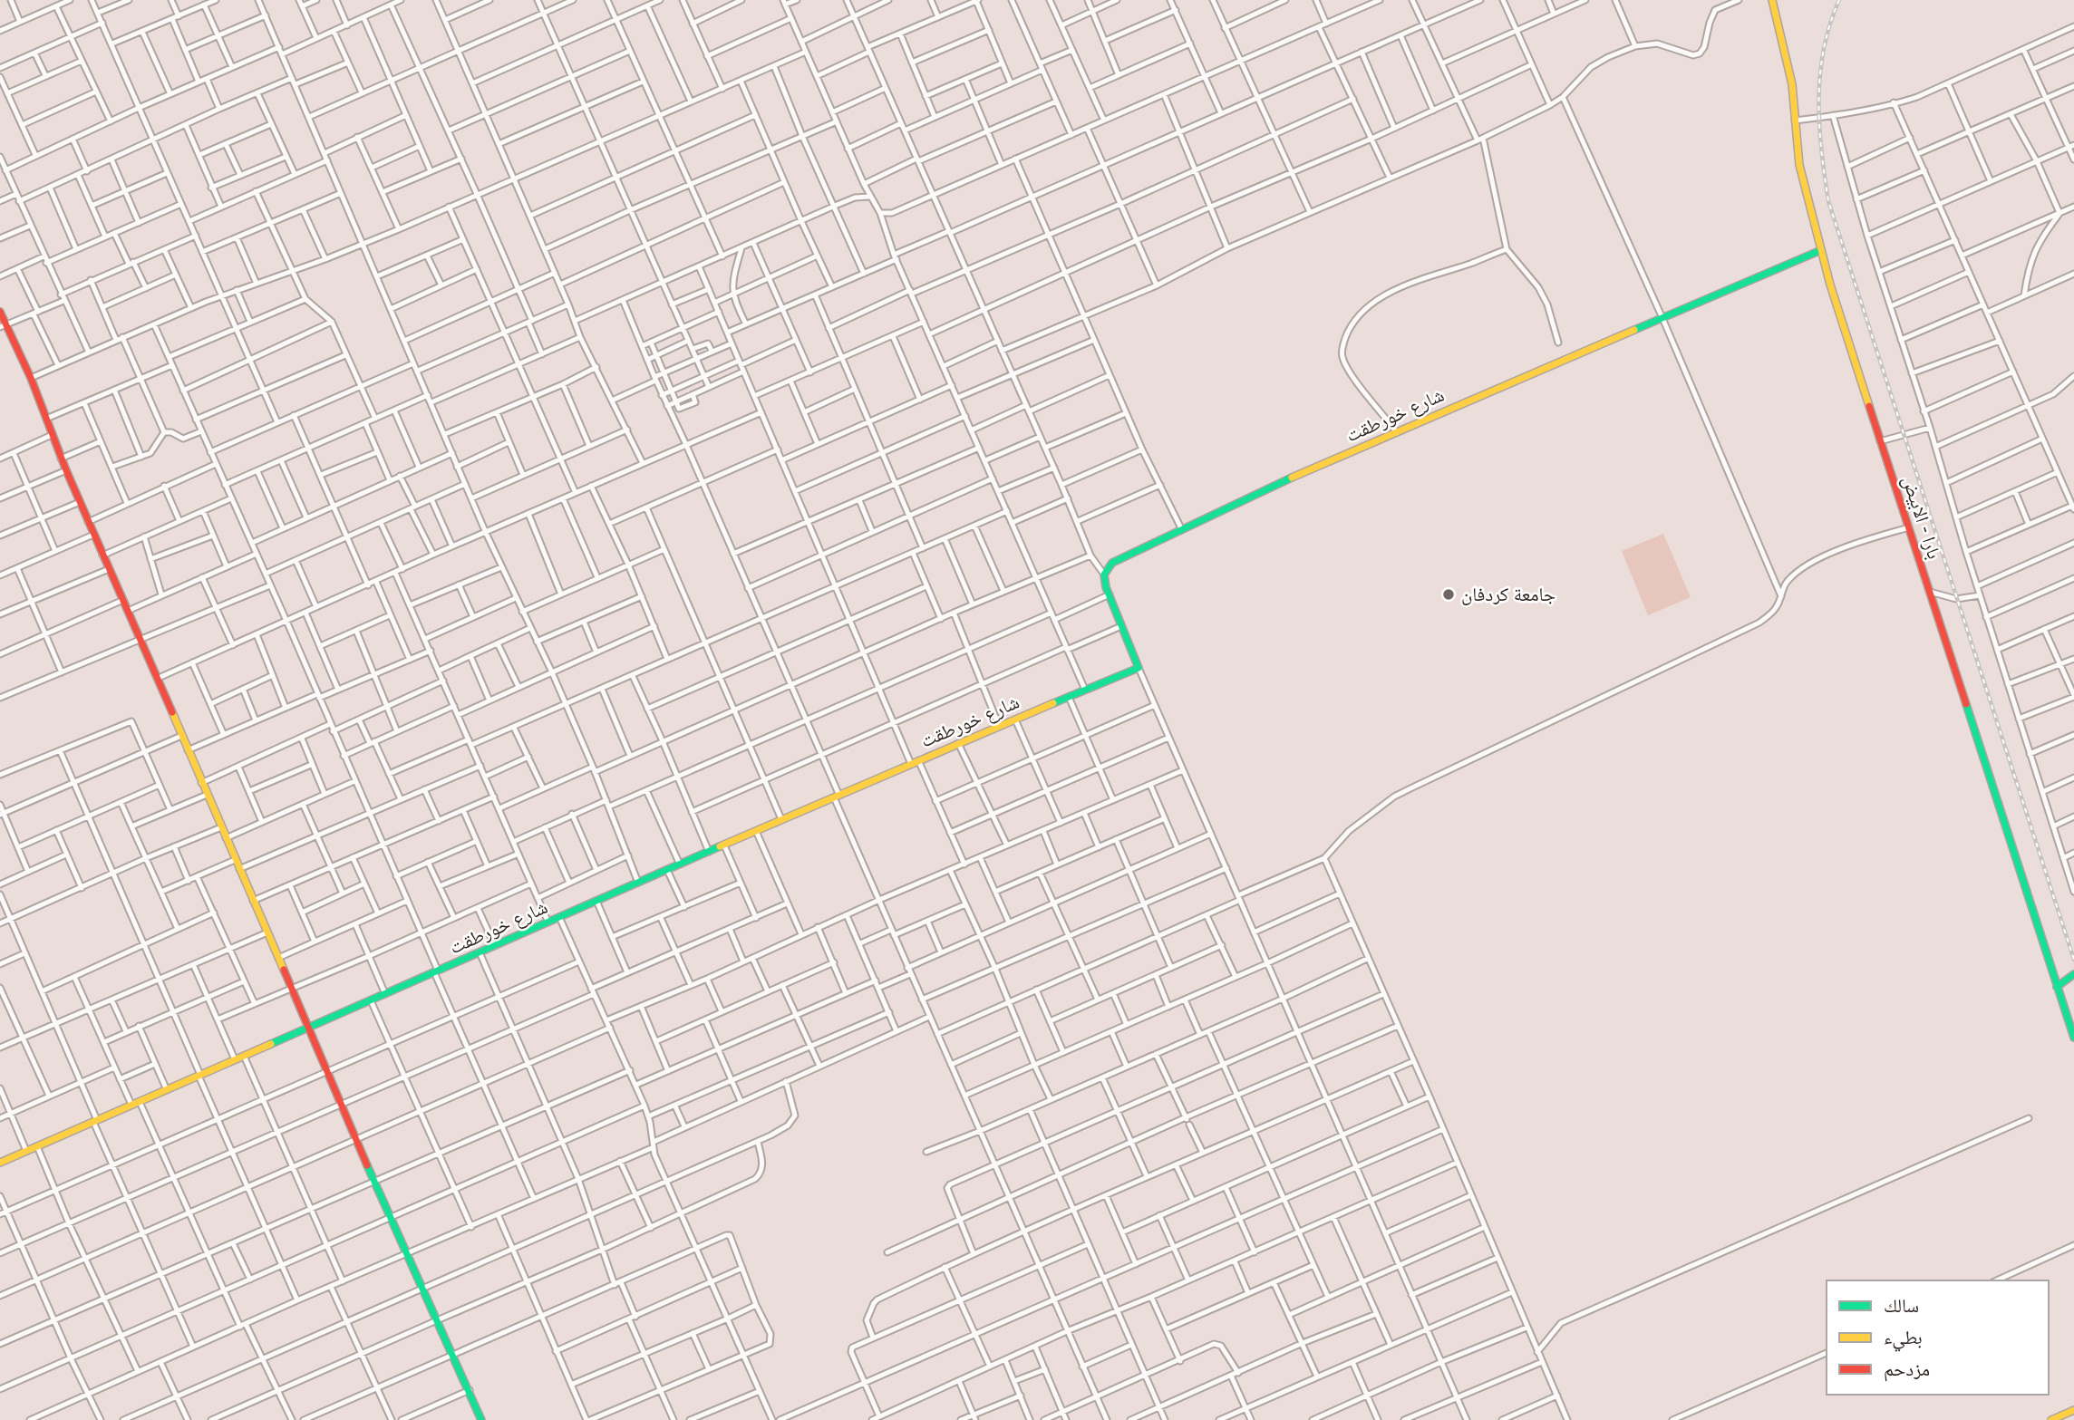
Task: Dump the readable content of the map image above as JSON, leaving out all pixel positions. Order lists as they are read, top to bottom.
{
  "streets": {
    "street": ["شارع خورطقت", "بارا - الابيض"]
  },
  "crossings": [
    ["شارع خورطقت", "بارا - الابيض"]
  ],
  "places": ["جامعة كردفان"],
  "legend": ["سالك", "بطيء", "مزدحم"]
}
